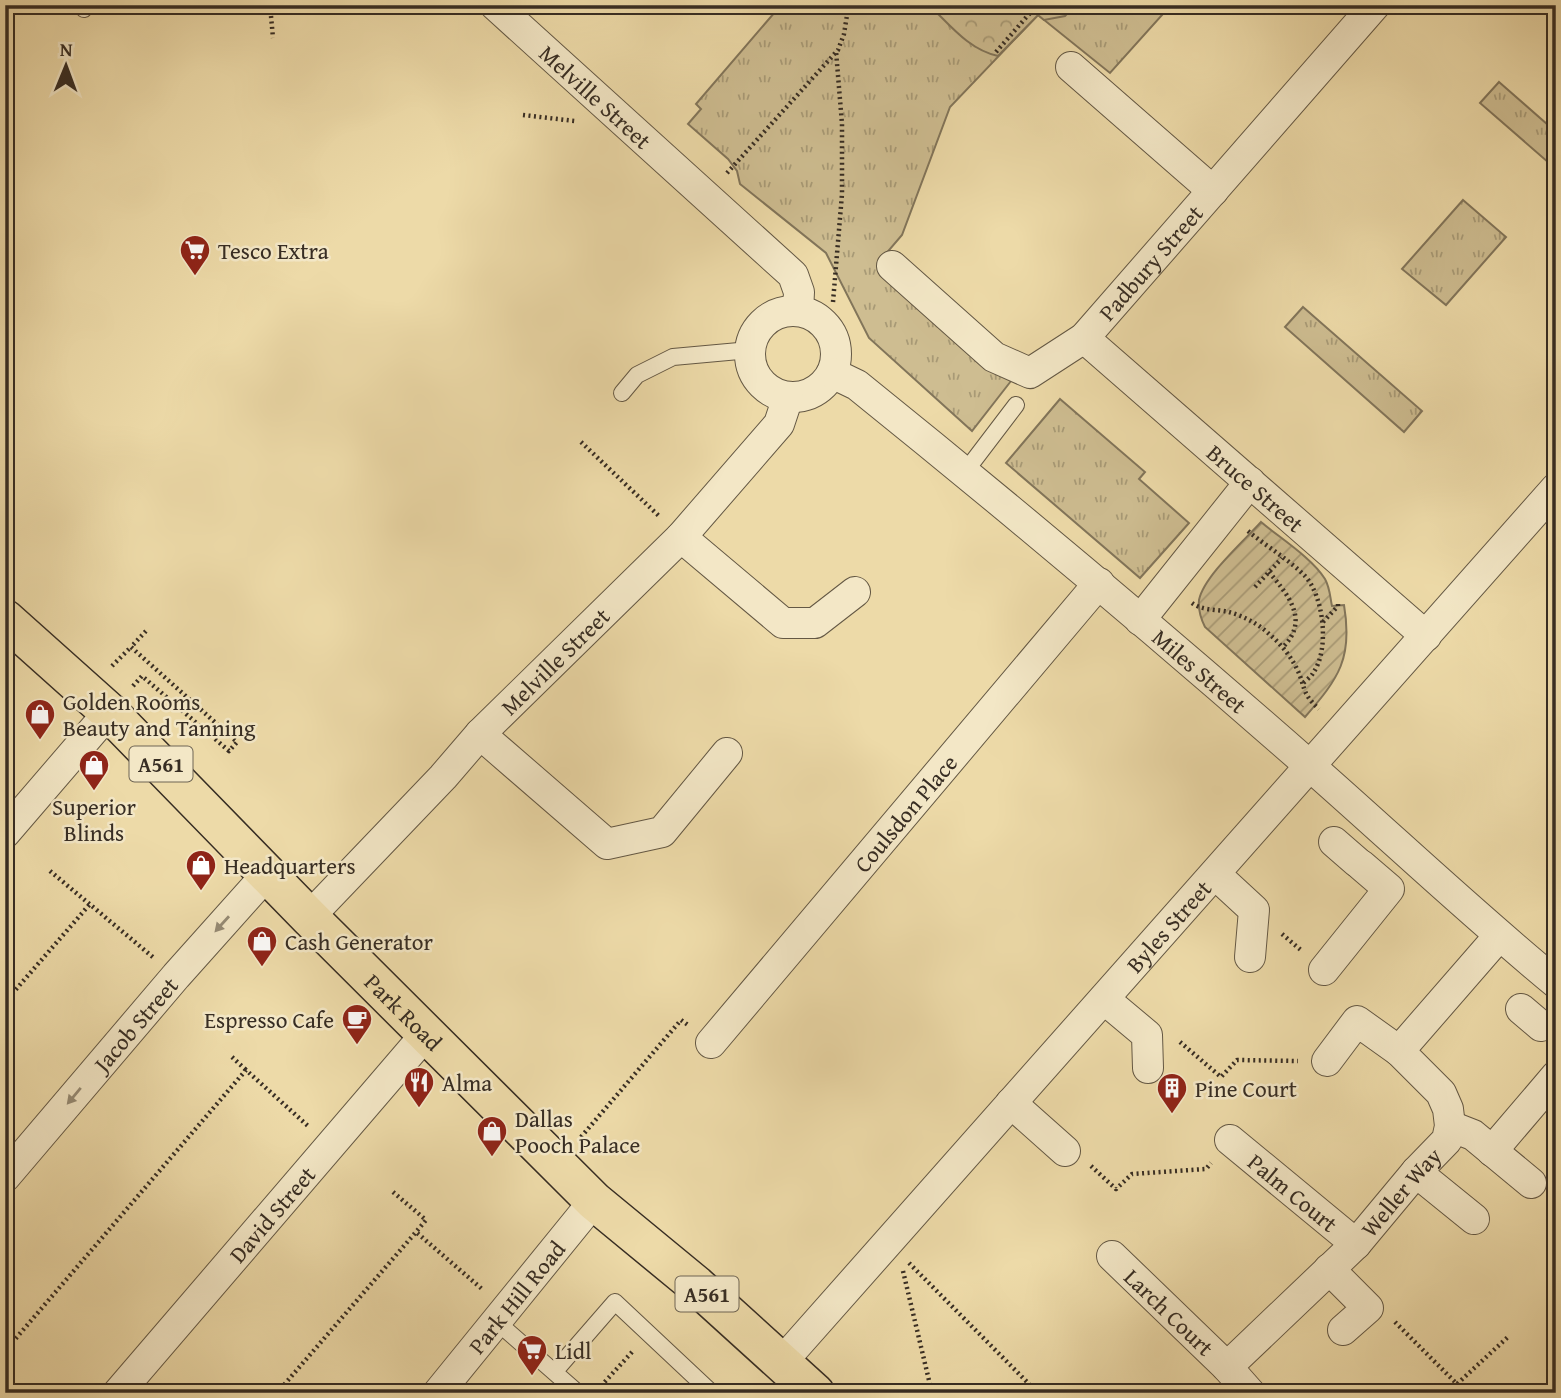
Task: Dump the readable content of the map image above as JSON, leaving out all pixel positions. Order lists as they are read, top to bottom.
{
  "streets": {
    "highway": ["A561", "Park Road"],
    "street": [
      "Melville Street",
      "Padbury Street",
      "Bruce Street",
      "Miles Street",
      "Coulsdon Place",
      "Byles Street",
      "Jacob Street",
      "Palm Court",
      "Weller Way",
      "David Street",
      "Park Hill Road",
      "Larch Court"
    ]
  },
  "crossings": [
    ["Melville Street", "Miles Street"],
    ["Melville Street", "Park Road"],
    ["Padbury Street", "Bruce Street"],
    ["Bruce Street", "Byles Street"],
    ["Miles Street", "Coulsdon Place"],
    ["Miles Street", "Byles Street"],
    ["Byles Street", "Park Road"],
    ["Park Road", "Jacob Street"],
    ["Park Road", "David Street"],
    ["Park Road", "Park Hill Road"],
    ["Palm Court", "Weller Way"],
    ["Weller Way", "Larch Court"]
  ],
  "places": {
    "supermarket": ["Tesco Extra", "Lidl"],
    "shop": [
      "Golden Rooms Beauty and Tanning",
      "Superior Blinds",
      "Headquarters",
      "Cash Generator",
      "Dallas Pooch Palace"
    ],
    "cafe": ["Espresso Cafe"],
    "restaurant": ["Alma"],
    "building": ["Pine Court"]
  },
  "north": "top"
}
